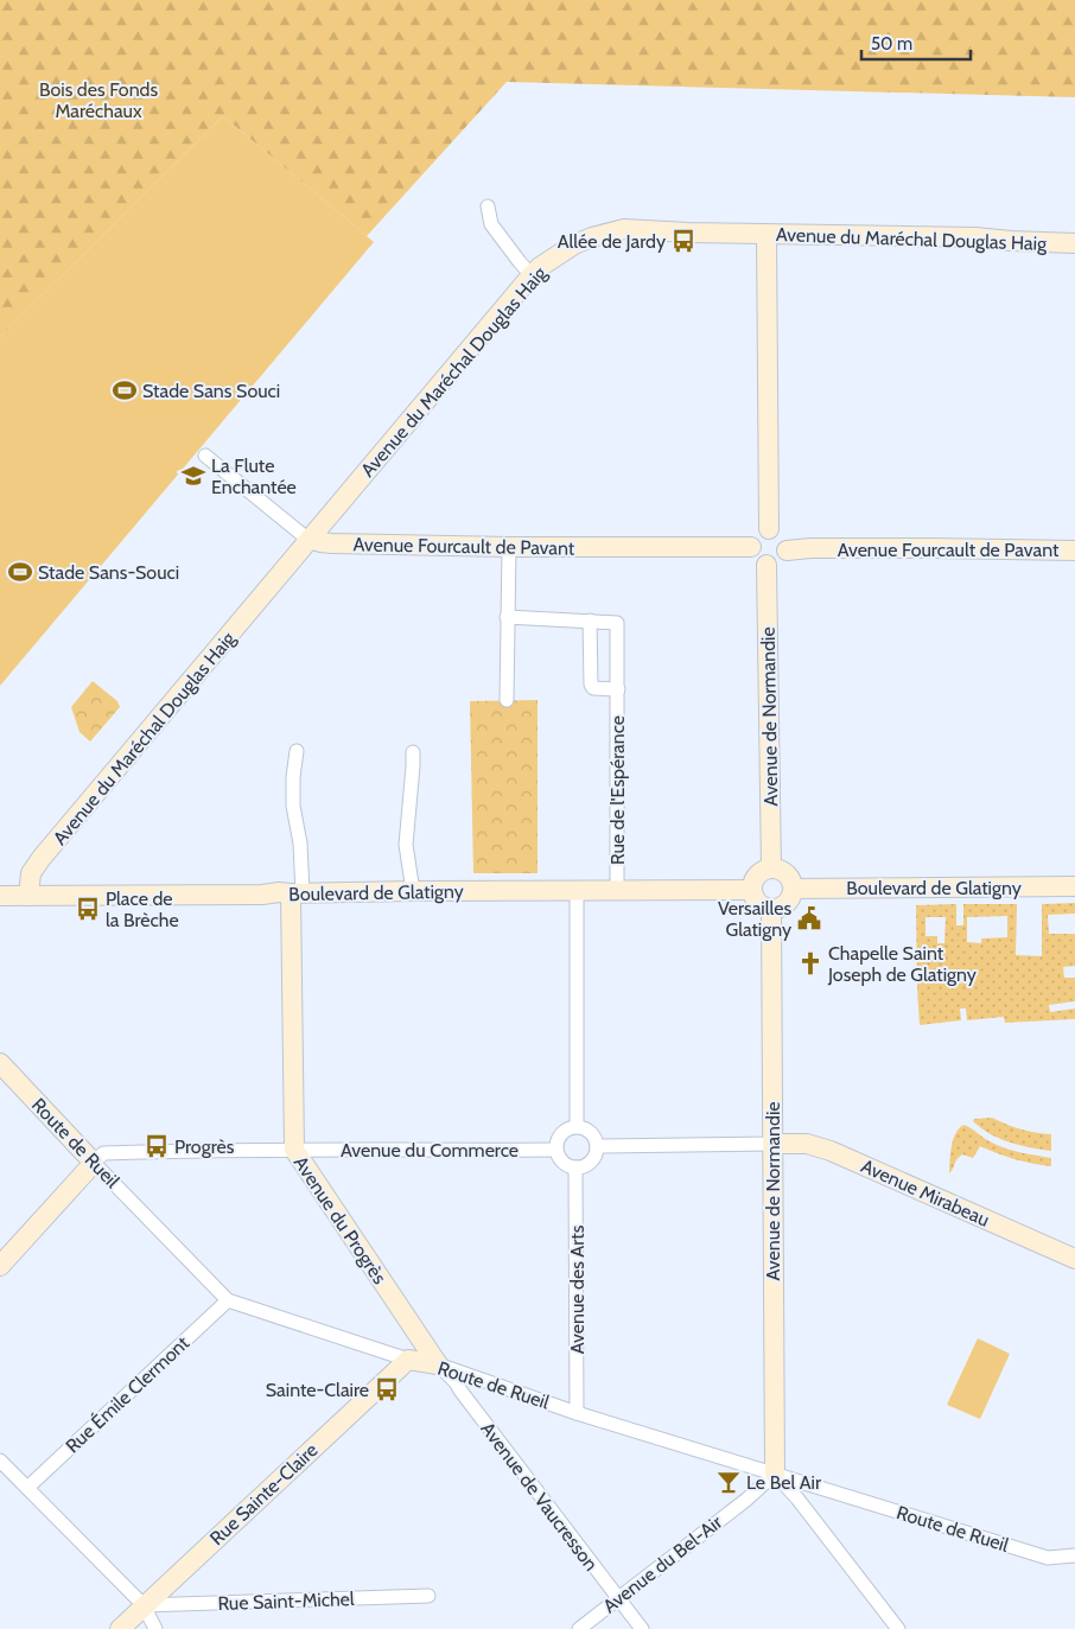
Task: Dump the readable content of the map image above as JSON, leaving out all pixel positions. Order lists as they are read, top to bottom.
{
  "streets": {
    "street": [
      "Avenue du Maréchal Douglas Haig",
      "Avenue Fourcault de Pavant",
      "Avenue de Normandie",
      "Rue de l'Espérance",
      "Boulevard de Glatigny",
      "Route de Rueil",
      "Avenue du Commerce",
      "Avenue Mirabeau",
      "Avenue du Progrès",
      "Avenue des Arts",
      "Rue Émile Clermont",
      "Rue Sainte-Claire",
      "Avenue de Vaucresson",
      "Avenue du Bel-Air",
      "Rue Saint-Michel"
    ]
  },
  "crossings": [
    ["Avenue du Maréchal Douglas Haig", "Avenue Fourcault de Pavant"],
    ["Avenue du Maréchal Douglas Haig", "Boulevard de Glatigny"],
    ["Avenue Fourcault de Pavant", "Avenue de Normandie"],
    ["Avenue de Normandie", "Boulevard de Glatigny"],
    ["Avenue de Normandie", "Route de Rueil"],
    ["Avenue de Normandie", "Avenue Mirabeau"],
    ["Avenue de Normandie", "Avenue du Bel-Air"],
    ["Rue de l'Espérance", "Boulevard de Glatigny"],
    ["Boulevard de Glatigny", "Avenue du Progrès"],
    ["Route de Rueil", "Avenue du Commerce"],
    ["Route de Rueil", "Avenue du Progrès"],
    ["Route de Rueil", "Avenue des Arts"],
    ["Route de Rueil", "Rue Émile Clermont"],
    ["Route de Rueil", "Rue Sainte-Claire"],
    ["Route de Rueil", "Avenue de Vaucresson"],
    ["Route de Rueil", "Avenue du Bel-Air"],
    ["Avenue du Commerce", "Avenue du Progrès"],
    ["Avenue du Commerce", "Avenue des Arts"],
    ["Avenue du Progrès", "Rue Sainte-Claire"],
    ["Avenue du Progrès", "Avenue de Vaucresson"],
    ["Rue Sainte-Claire", "Avenue de Vaucresson"],
    ["Rue Sainte-Claire", "Rue Saint-Michel"],
    ["Avenue de Vaucresson", "Avenue du Bel-Air"]
  ],
  "parks": ["Bois des Fonds Maréchaux"],
  "places": {
    "bus stop": [
      "Allée de Jardy",
      "Place de la Brèche",
      "Progrès",
      "Sainte-Claire"
    ],
    "sports": ["Stade Sans Souci", "Stade Sans-Souci"],
    "school or university": ["La Flute Enchantée"],
    "public building": ["Versailles Glatigny"],
    "church": ["Chapelle Saint Joseph de Glatigny"],
    "bar": ["Le Bel Air"]
  },
  "scale_bar": "50 m"
}
